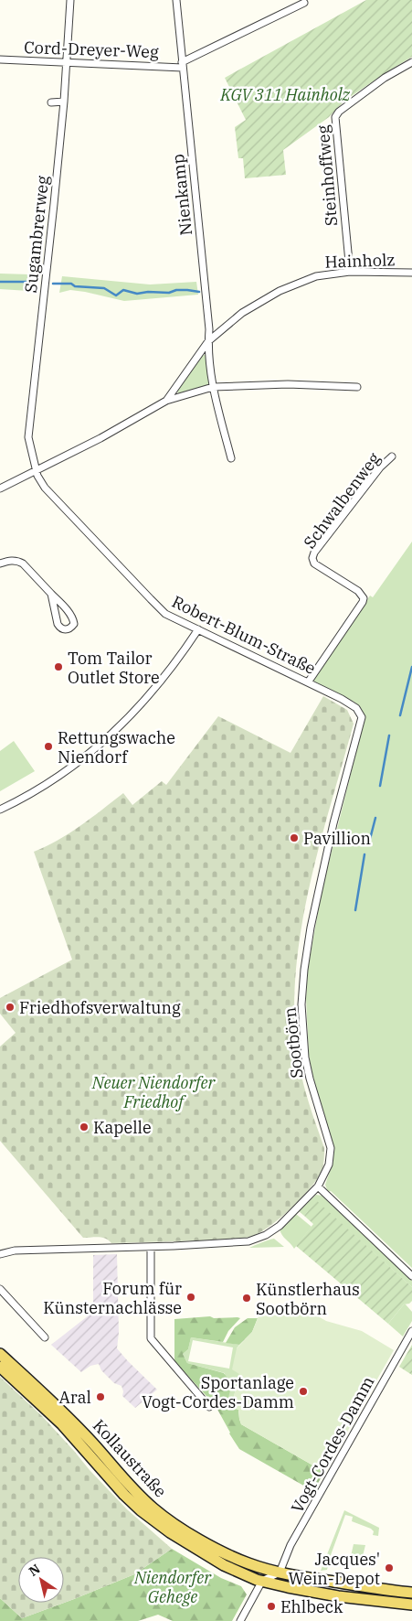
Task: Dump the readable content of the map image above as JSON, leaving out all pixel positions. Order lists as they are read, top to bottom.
{
  "streets": {
    "main road": ["Kollaustraße"],
    "street": [
      "Cord-Dreyer-Weg",
      "Steinhoffweg",
      "Nienkamp",
      "Sugambrerweg",
      "Hainholz",
      "Schwalbenweg",
      "Robert-Blum-Straße",
      "Sootbörn",
      "Vogt-Cordes-Damm"
    ]
  },
  "crossings": [
    ["Cord-Dreyer-Weg", "Nienkamp"],
    ["Cord-Dreyer-Weg", "Sugambrerweg"],
    ["Steinhoffweg", "Hainholz"],
    ["Nienkamp", "Hainholz"],
    ["Sugambrerweg", "Hainholz"],
    ["Sugambrerweg", "Robert-Blum-Straße"],
    ["Hainholz", "Robert-Blum-Straße"],
    ["Schwalbenweg", "Robert-Blum-Straße"],
    ["Robert-Blum-Straße", "Sootbörn"],
    ["Vogt-Cordes-Damm", "Kollaustraße"]
  ],
  "parks": ["KGV 311 Hainholz", "Neuer Niendorfer Friedhof", "Niendorfer Gehege"],
  "places": [
    "Tom Tailor Outlet Store",
    "Rettungswache Niendorf",
    "Pavillion",
    "Friedhofsverwaltung",
    "Kapelle",
    "Forum für Künsternachlässe",
    "Künstlerhaus Sootbörn",
    "Sportanlage Vogt-Cordes-Damm",
    "Aral",
    "Jacques' Wein-Depot",
    "Ehlbeck"
  ],
  "north": "top left"
}
